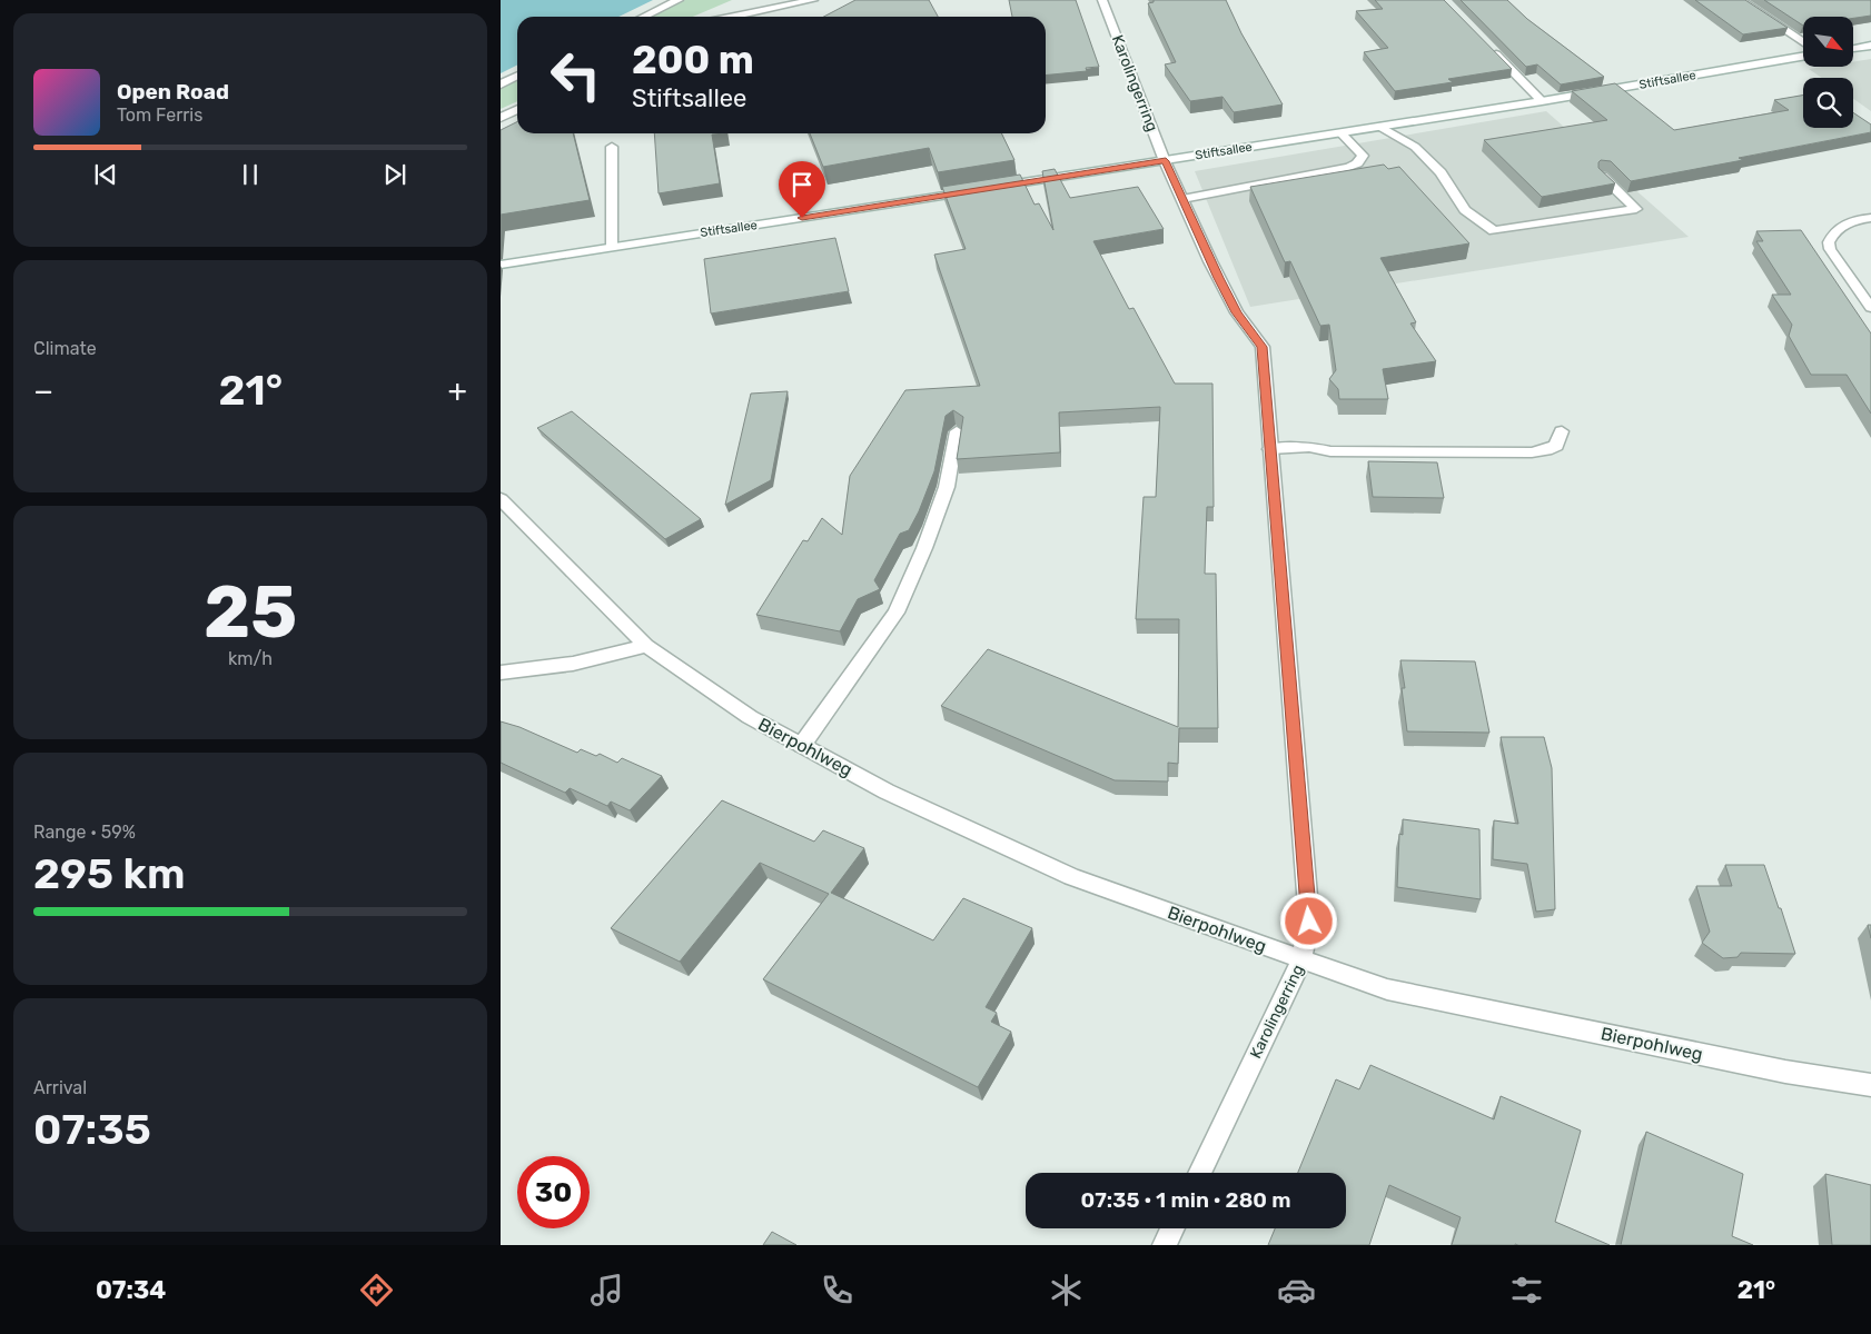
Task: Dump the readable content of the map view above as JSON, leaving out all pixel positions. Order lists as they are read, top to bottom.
{
  "streets": {
    "street": ["Stiftsallee", "Karolingerring", "Bierpohlweg"]
  },
  "crossings": [
    ["Stiftsallee", "Karolingerring"],
    ["Karolingerring", "Bierpohlweg"]
  ],
  "north": "bottom right",
  "page": {
    "turn": ["200 m", "Stiftsallee"],
    "song": ["Open Road", "Tom Ferris"],
    "tile": [
      "Climate",
      ["25", "km/h"],
      ["Range · 59%", "295 km"],
      ["Arrival", "07:35"]
    ],
    "heat": ["−", "21°", "+"],
    "limit": "30",
    "trip": "07:35 · 1 min · 280 m",
    "tabs": ["07:34", "21°"]
  }
}
